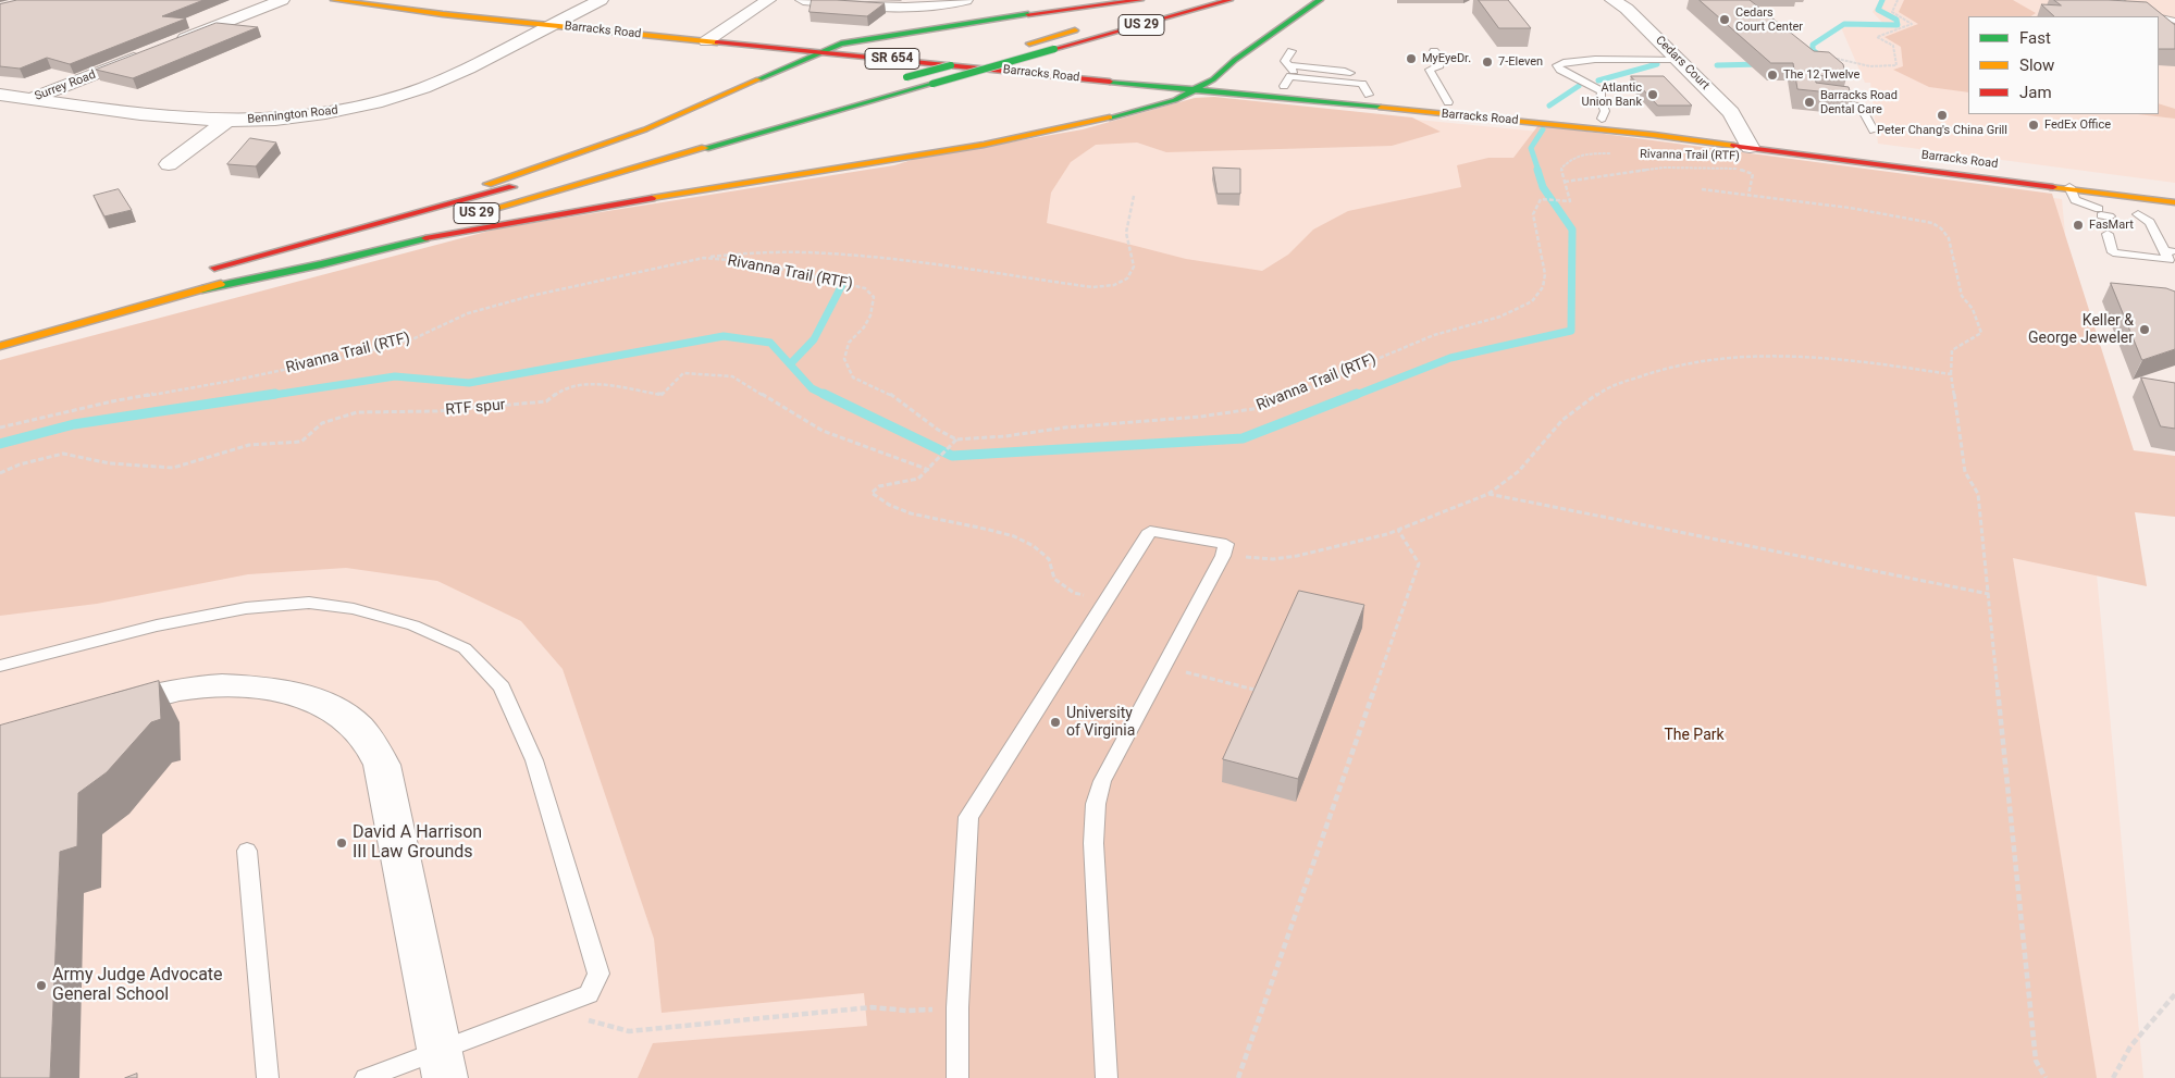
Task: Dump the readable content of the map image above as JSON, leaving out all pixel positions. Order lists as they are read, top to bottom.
{
  "streets": {
    "main road": ["US 29", "Barracks Road", "SR 654"],
    "street": ["Cedars Court", "Surrey Road", "Bennington Road"],
    "path": ["Rivanna Trail (RTF)", "RTF spur"]
  },
  "crossings": [
    ["Barracks Road", "Cedars Court"],
    ["Barracks Road", "Bennington Road"],
    ["Surrey Road", "Bennington Road"]
  ],
  "parks": ["The Park"],
  "places": [
    "Cedars Court Center",
    "MyEyeDr.",
    "7-Eleven",
    "The 12 Twelve",
    "Atlantic Union Bank",
    "Barracks Road Dental Care",
    "Peter Chang's China Grill",
    "FedEx Office",
    "FasMart",
    "Keller & George Jeweler",
    "University of Virginia",
    "David A Harrison III Law Grounds",
    "Army Judge Advocate General School"
  ],
  "legend": ["Fast", "Slow", "Jam"]
}
